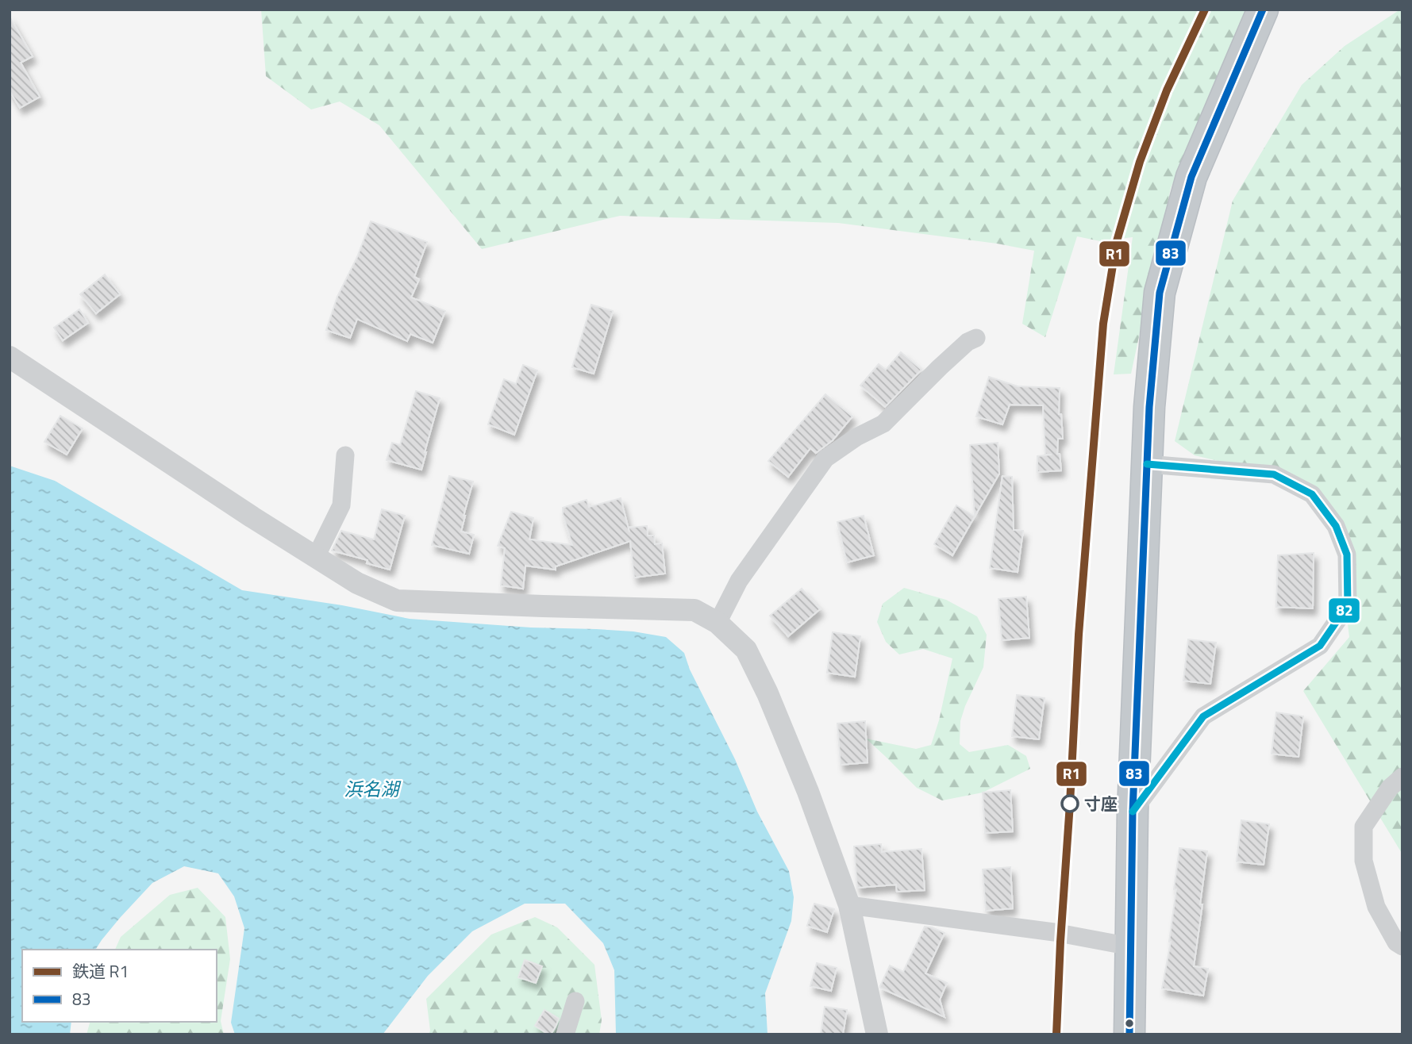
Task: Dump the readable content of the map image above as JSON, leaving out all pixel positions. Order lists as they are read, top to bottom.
{
  "water": ["浜名湖"],
  "places": ["寸座"],
  "lines": ["rail line R1", "transit line 83", "transit line 82"],
  "legend": ["鉄道 R1", "83"]
}
